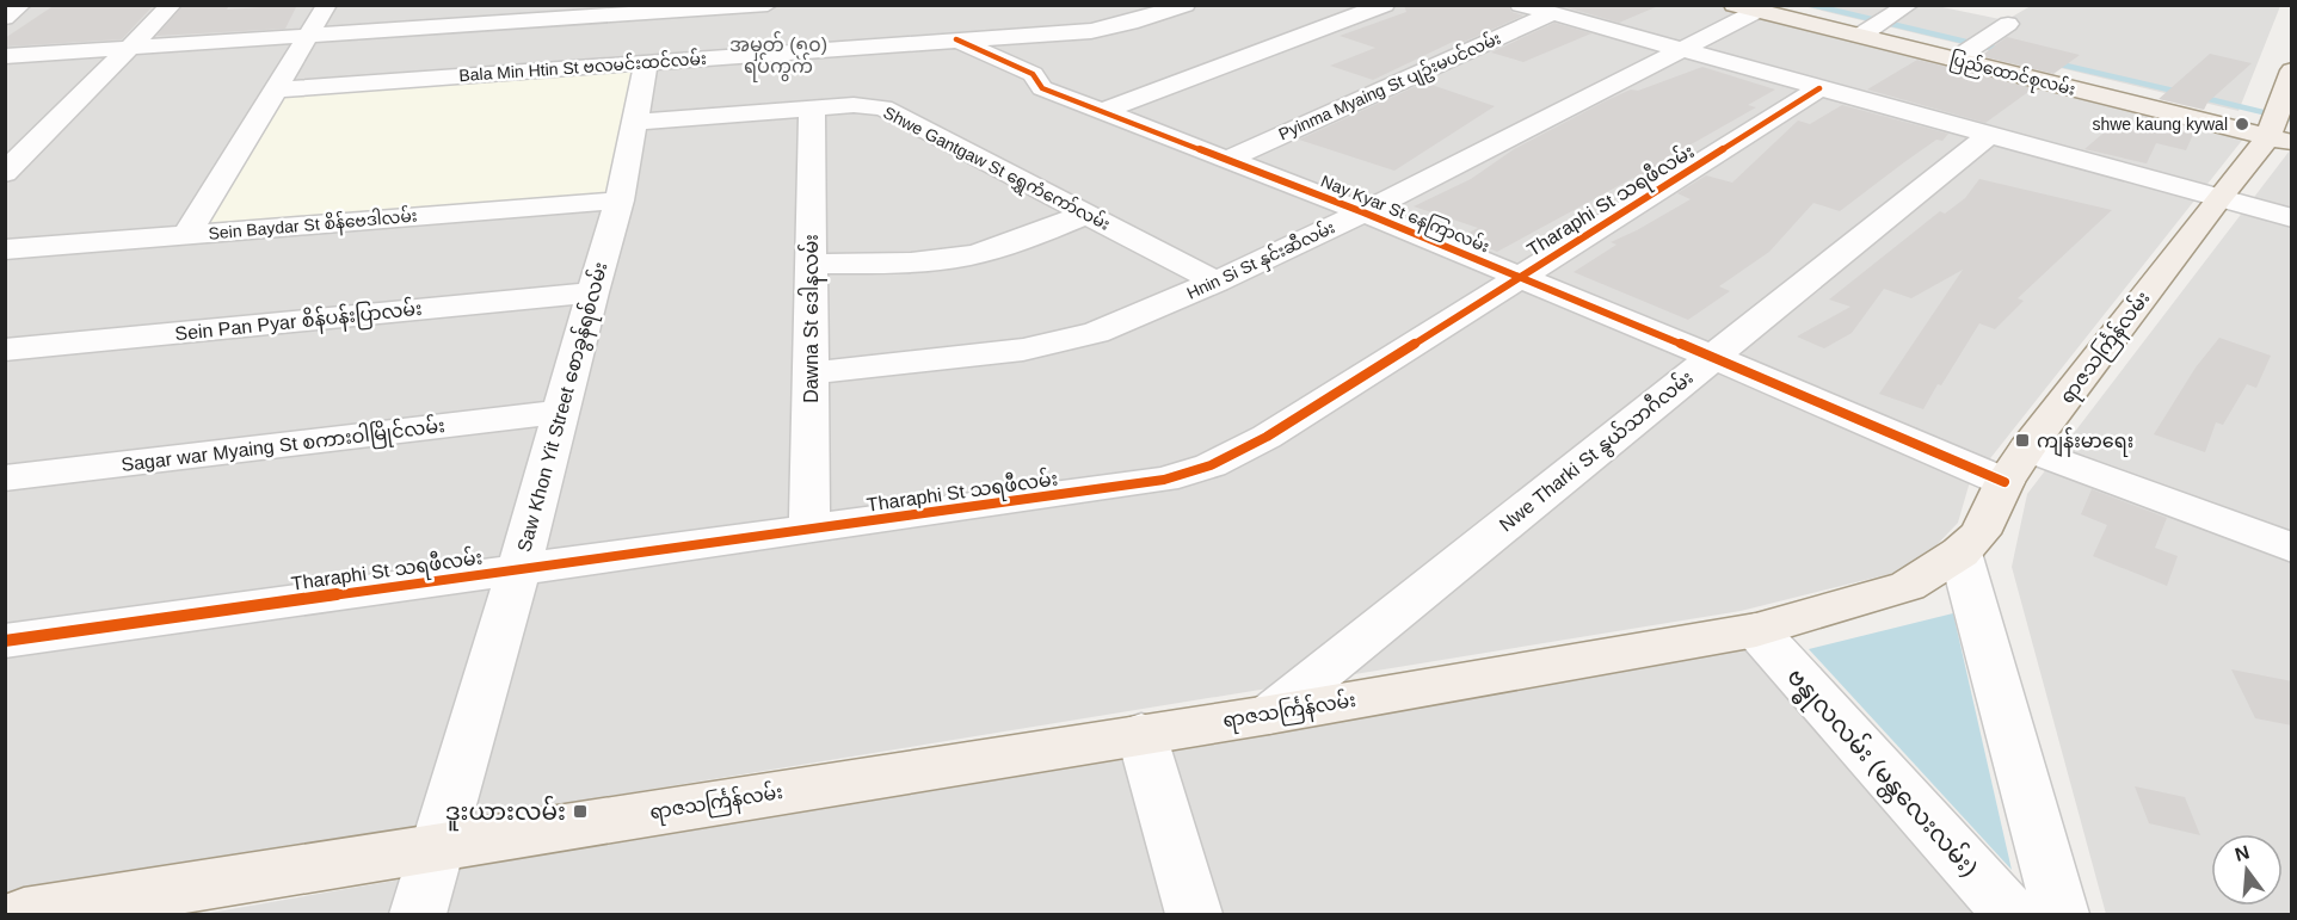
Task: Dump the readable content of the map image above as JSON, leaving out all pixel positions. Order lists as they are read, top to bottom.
{
  "streets": {
    "main road": ["ပြည်ထောင်စုလမ်း", "ရာဇသင်္ကြန်လမ်း"],
    "street": [
      "Bala Min Htin St ဗလမင်းထင်လမ်း",
      "Pyinma Myaing St ပျဥ်းမပင်လမ်း",
      "Shwe Gantgaw St ရွှေကံကော်လမ်း",
      "Tharaphi St သရဖီလမ်း",
      "Nay Kyar St နေကြာလမ်း",
      "Sein Baydar St စိန်ဗေဒါလမ်း",
      "Hnin Si St နှင်းဆီလမ်း",
      "Dawna St ဒေါနလမ်း",
      "Sein Pan Pyar စိန်ပန်းပြာလမ်း",
      "Saw Khon Yit Street စောခွန်ရစ်လမ်း",
      "Sagar war Myaing St စကားဝါမြိုင်လမ်း",
      "Nwe Tharki St နွယ်သာဂီလမ်း",
      "ဗန္ဓုလလမ်း (မန္တလေးလမ်း)"
    ]
  },
  "crossings": [
    ["Bala Min Htin St ဗလမင်းထင်လမ်း", "Nay Kyar St နေကြာလမ်း"],
    ["Bala Min Htin St ဗလမင်းထင်လမ်း", "Saw Khon Yit Street စောခွန်ရစ်လမ်း"],
    ["ပြည်ထောင်စုလမ်း", "Hnin Si St နှင်းဆီလမ်း"],
    ["ပြည်ထောင်စုလမ်း", "ရာဇသင်္ကြန်လမ်း"],
    ["Pyinma Myaing St ပျဥ်းမပင်လမ်း", "Nay Kyar St နေကြာလမ်း"],
    ["Shwe Gantgaw St ရွှေကံကော်လမ်း", "Hnin Si St နှင်းဆီလမ်း"],
    ["Shwe Gantgaw St ရွှေကံကော်လမ်း", "Dawna St ဒေါနလမ်း"],
    ["Shwe Gantgaw St ရွှေကံကော်လမ်း", "Saw Khon Yit Street စောခွန်ရစ်လမ်း"],
    ["Tharaphi St သရဖီလမ်း", "Nay Kyar St နေကြာလမ်း"],
    ["Tharaphi St သရဖီလမ်း", "Dawna St ဒေါနလမ်း"],
    ["Tharaphi St သရဖီလမ်း", "Saw Khon Yit Street စောခွန်ရစ်လမ်း"],
    ["Nay Kyar St နေကြာလမ်း", "Hnin Si St နှင်းဆီလမ်း"],
    ["Nay Kyar St နေကြာလမ်း", "ရာဇသင်္ကြန်လမ်း"],
    ["Nay Kyar St နေကြာလမ်း", "Nwe Tharki St နွယ်သာဂီလမ်း"],
    ["Sein Baydar St စိန်ဗေဒါလမ်း", "Saw Khon Yit Street စောခွန်ရစ်လမ်း"],
    ["Hnin Si St နှင်းဆီလမ်း", "Dawna St ဒေါနလမ်း"],
    ["Sein Pan Pyar စိန်ပန်းပြာလမ်း", "Saw Khon Yit Street စောခွန်ရစ်လမ်း"],
    ["ရာဇသင်္ကြန်လမ်း", "Saw Khon Yit Street စောခွန်ရစ်လမ်း"],
    ["ရာဇသင်္ကြန်လမ်း", "Nwe Tharki St နွယ်သာဂီလမ်း"],
    ["ရာဇသင်္ကြန်လမ်း", "ဗန္ဓုလလမ်း (မန္တလေးလမ်း)"],
    ["Saw Khon Yit Street စောခွန်ရစ်လမ်း", "Sagar war Myaing St စကားဝါမြိုင်လမ်း"]
  ],
  "districts": ["အမှတ် (၅၀) ရပ်ကွက်"],
  "places": {
    "other": ["shwe kaung kywal"],
    "transit": ["ကျန်းမာရေး", "ဒူးယားလမ်း"]
  },
  "north": "top"
}
